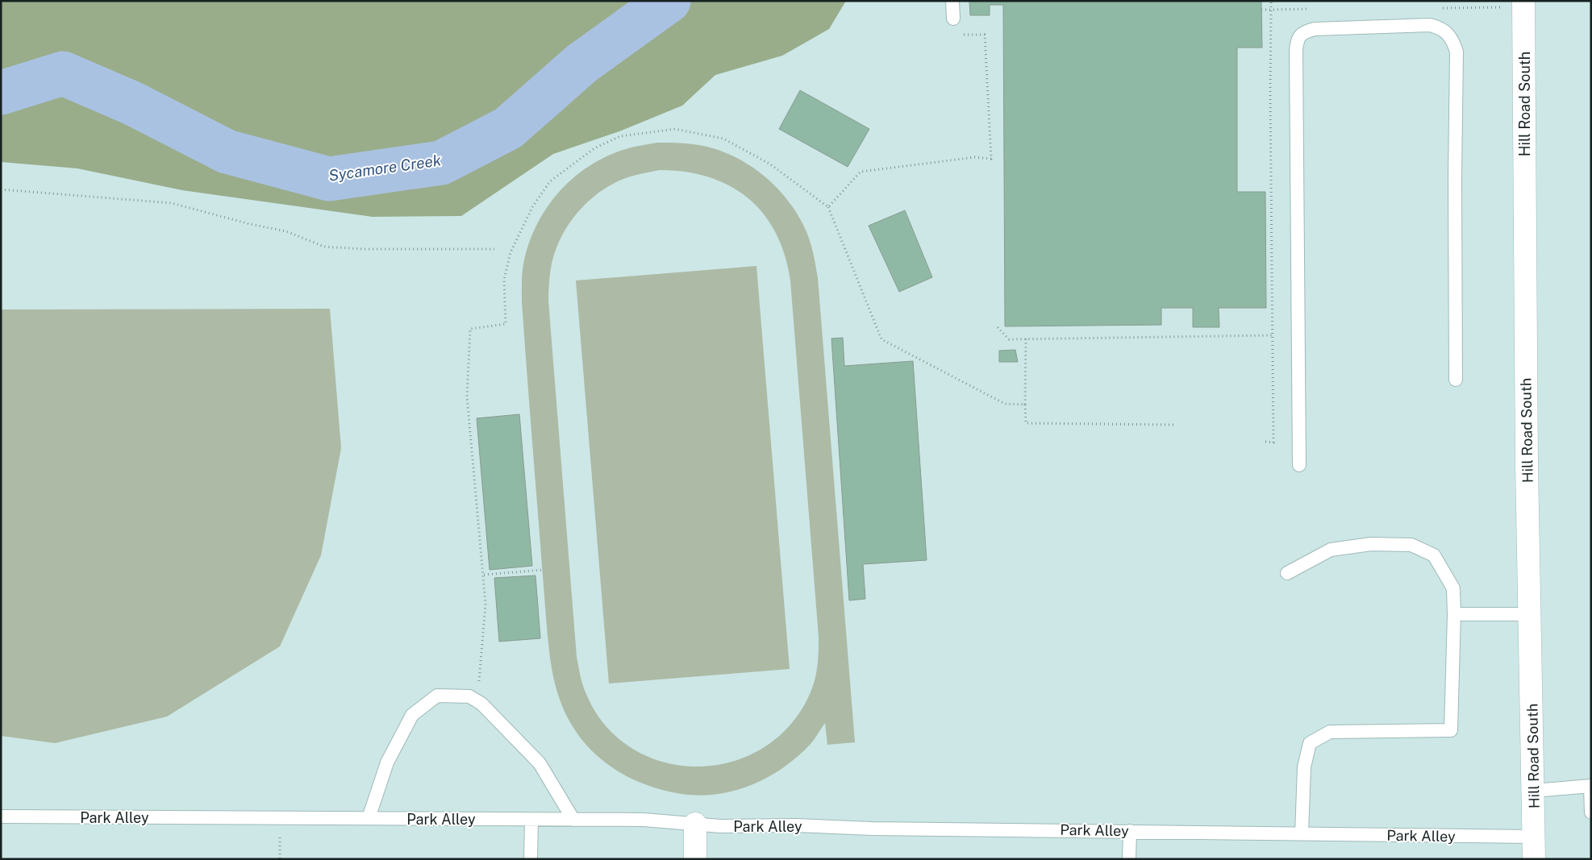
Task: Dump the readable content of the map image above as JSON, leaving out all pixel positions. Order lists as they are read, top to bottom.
{
  "streets": {
    "main road": ["Hill Road South"],
    "lane": ["Park Alley"]
  },
  "crossings": [
    ["Hill Road South", "Park Alley"]
  ],
  "water": ["Sycamore Creek"]
}
